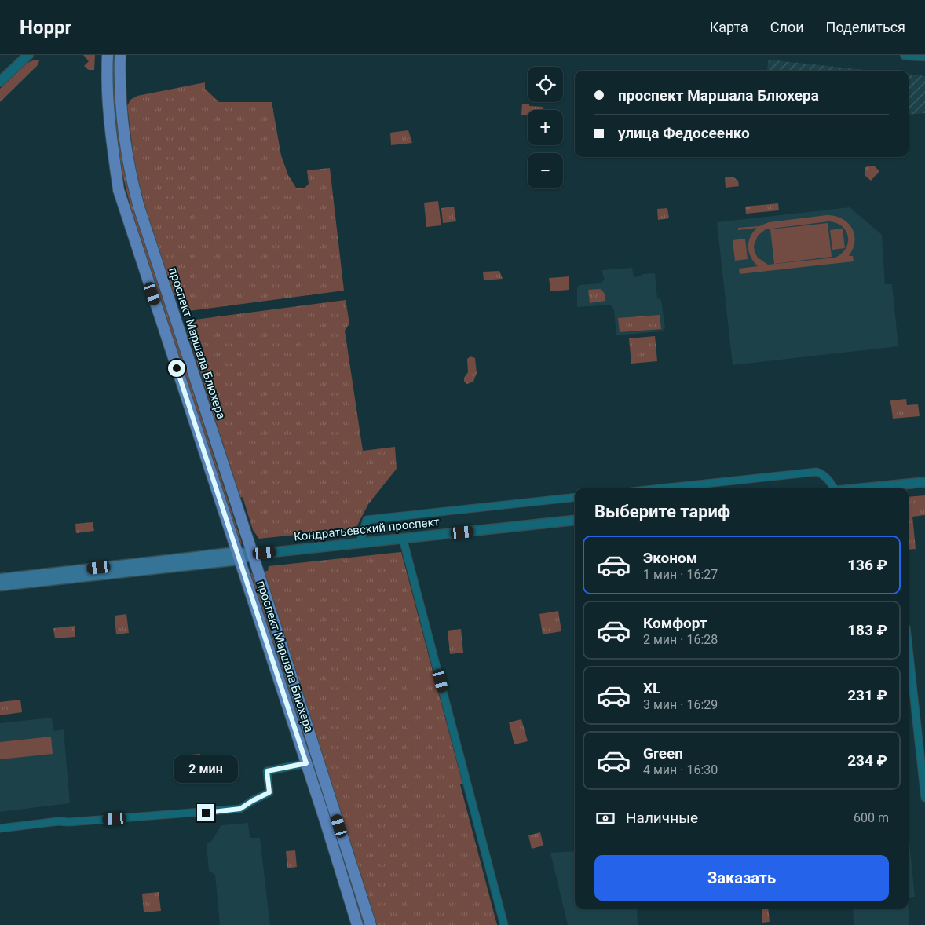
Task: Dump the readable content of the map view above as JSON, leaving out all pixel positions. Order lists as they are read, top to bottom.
{
  "streets": {
    "main road": ["проспект Маршала Блюхера", "Кондратьевский проспект"]
  },
  "crossings": [
    ["проспект Маршала Блюхера", "Кондратьевский проспект"]
  ],
  "page": {
    "header": "Hoppr",
    "nav": ["Карта", "Слои", "Поделиться"],
    "map_buttons": ["+", "−"],
    "banner": ["проспект Маршала Блюхера", "улица Федосеенко"],
    "heading": "Выберите тариф",
    "list": [
      {
        "name": "Эконом",
        "note": "1 мин · 16:27",
        "value": "136 ₽"
      },
      {
        "name": "Комфорт",
        "note": "2 мин · 16:28",
        "value": "183 ₽"
      },
      {
        "name": "XL",
        "note": "3 мин · 16:29",
        "value": "231 ₽"
      },
      {
        "name": "Green",
        "note": "4 мин · 16:30",
        "value": "234 ₽"
      }
    ],
    "bubble": "2 мин",
    "pay": ["Наличные", "600 m"],
    "buttons": "Заказать"
  }
}
